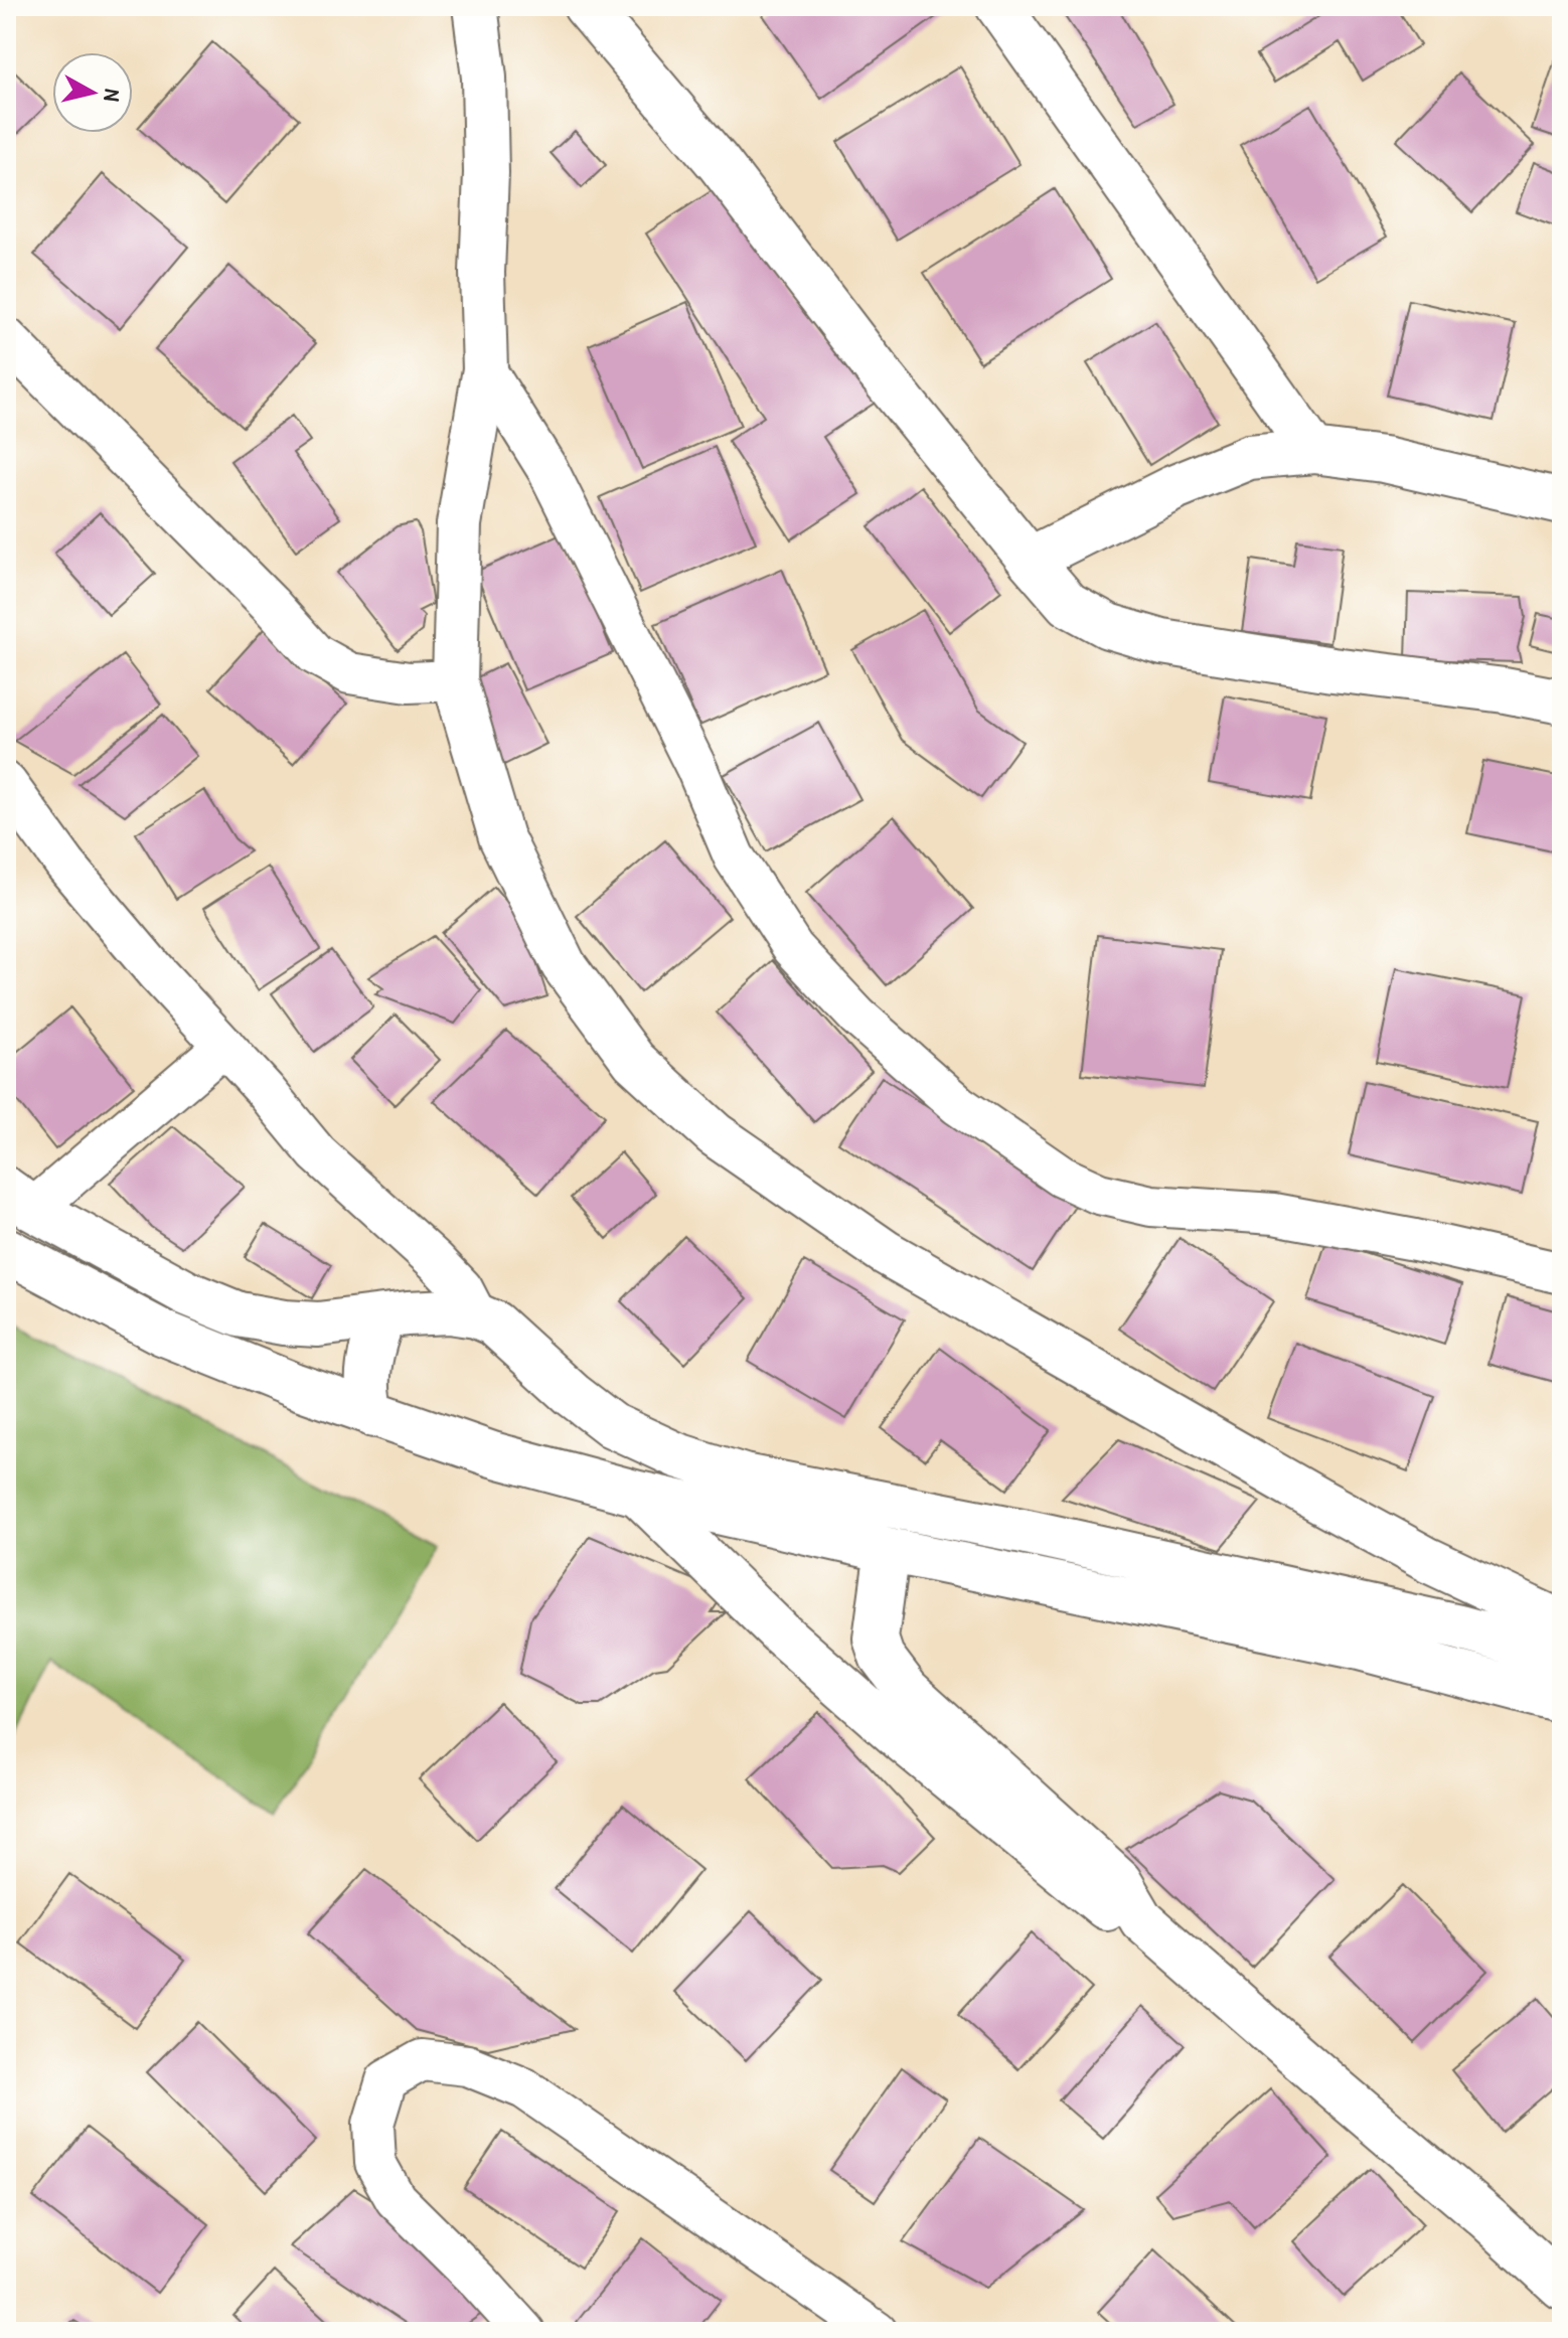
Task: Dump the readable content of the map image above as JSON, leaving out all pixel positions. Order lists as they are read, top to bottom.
{
  "north": "right"
}
